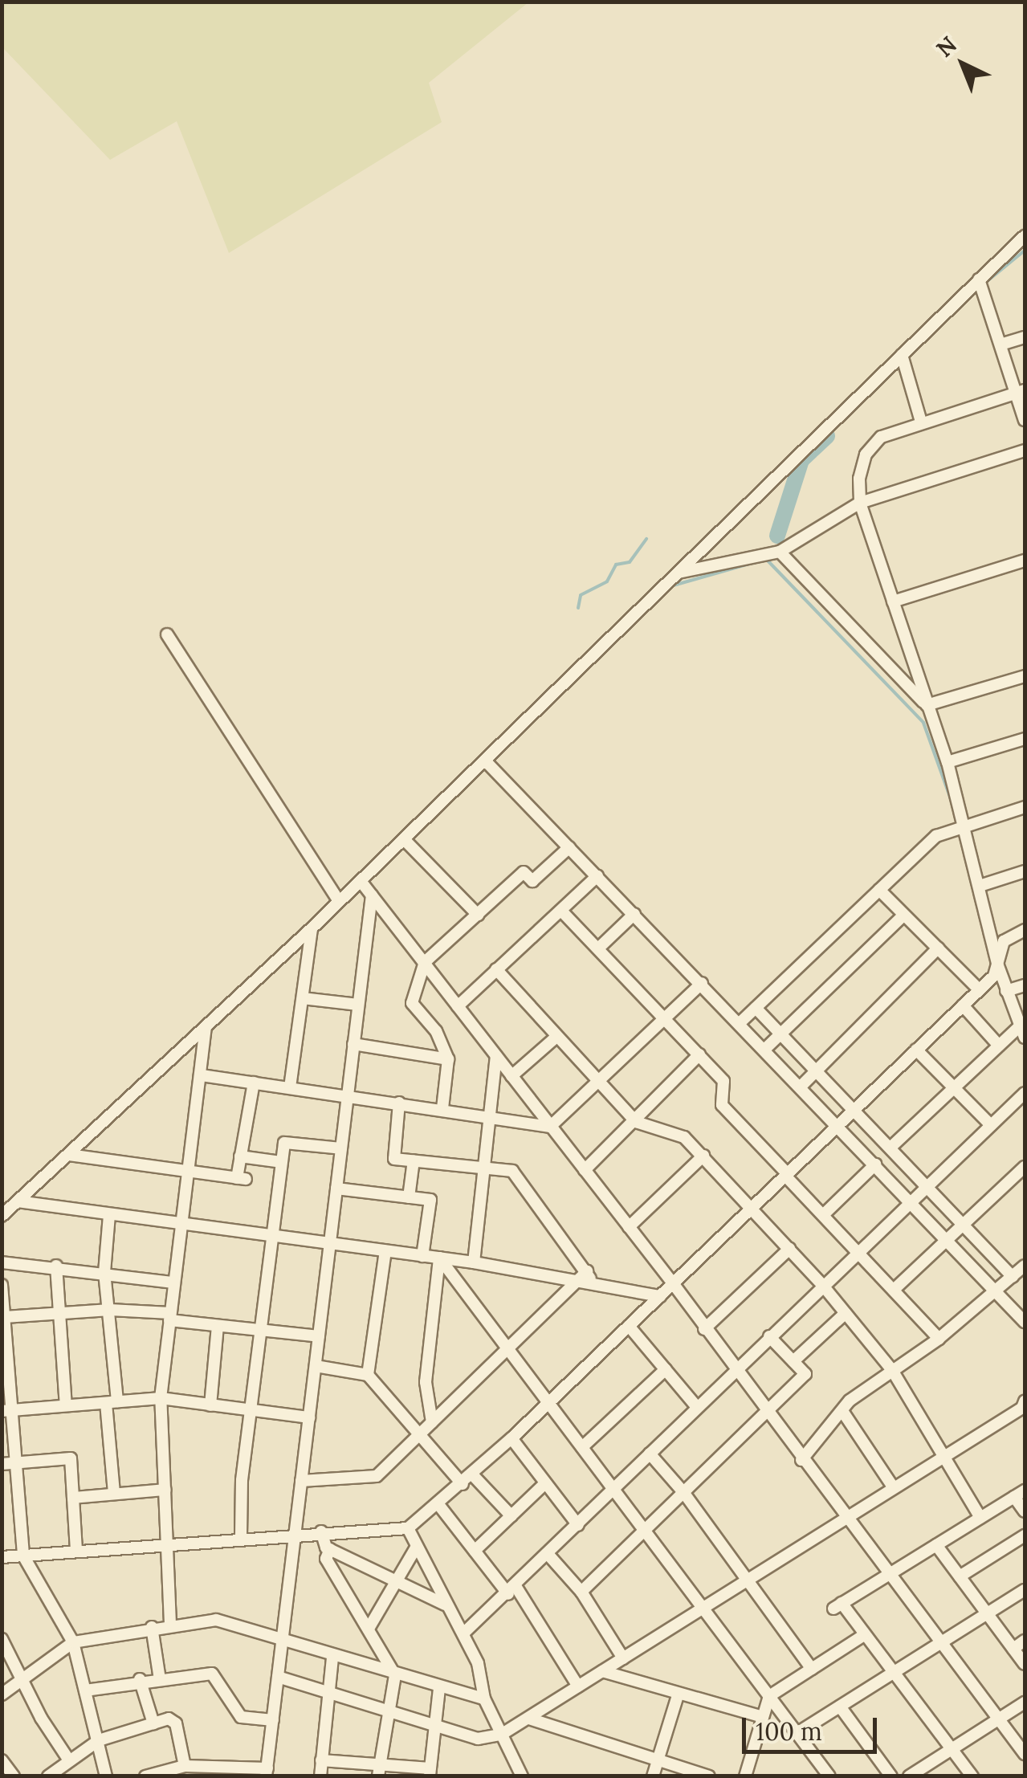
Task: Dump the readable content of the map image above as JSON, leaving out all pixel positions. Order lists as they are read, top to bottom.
{
  "scale_bar": "100 m",
  "north": "top left"
}
